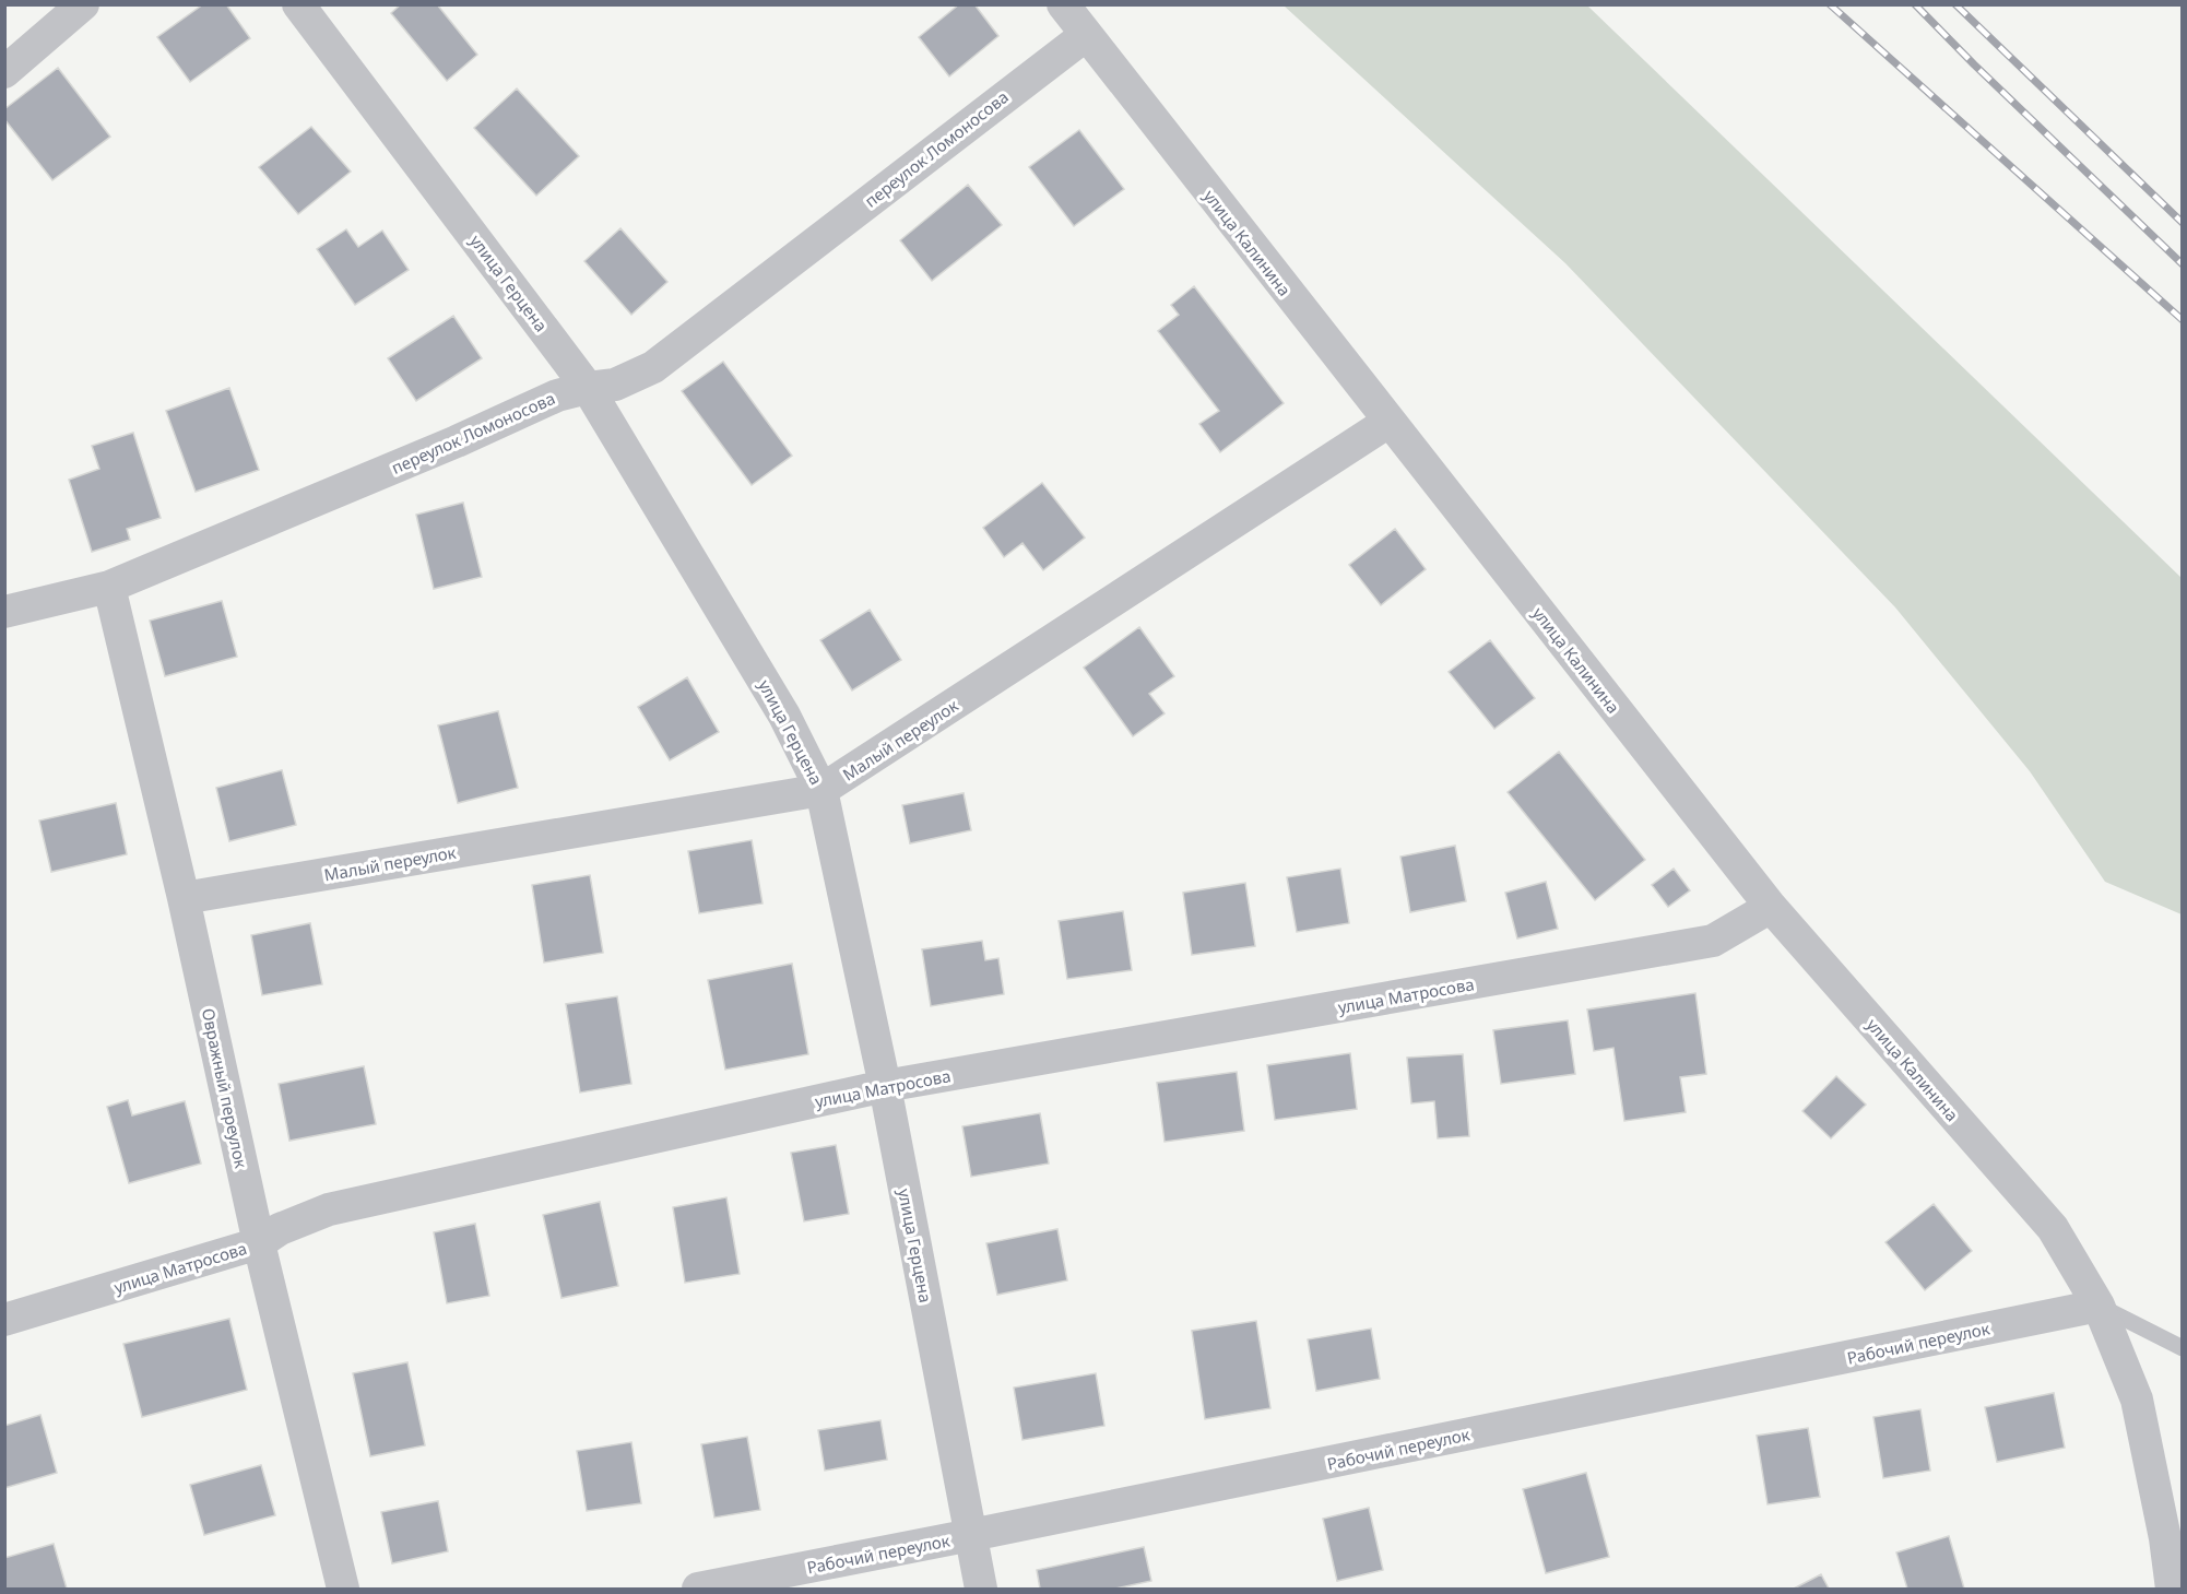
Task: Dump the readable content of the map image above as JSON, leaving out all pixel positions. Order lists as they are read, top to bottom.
{
  "streets": {
    "street": [
      "переулок Ломоносова",
      "улица Калинина",
      "улица Герцена",
      "Малый переулок",
      "улица Матросова",
      "Овражный переулок",
      "Рабочий переулок"
    ]
  },
  "crossings": [
    ["переулок Ломоносова", "улица Калинина"],
    ["переулок Ломоносова", "улица Герцена"],
    ["переулок Ломоносова", "Овражный переулок"],
    ["улица Калинина", "Малый переулок"],
    ["улица Калинина", "улица Матросова"],
    ["улица Калинина", "Рабочий переулок"],
    ["улица Герцена", "Малый переулок"],
    ["улица Герцена", "улица Матросова"],
    ["улица Герцена", "Рабочий переулок"],
    ["Малый переулок", "Овражный переулок"],
    ["улица Матросова", "Овражный переулок"]
  ]
}
